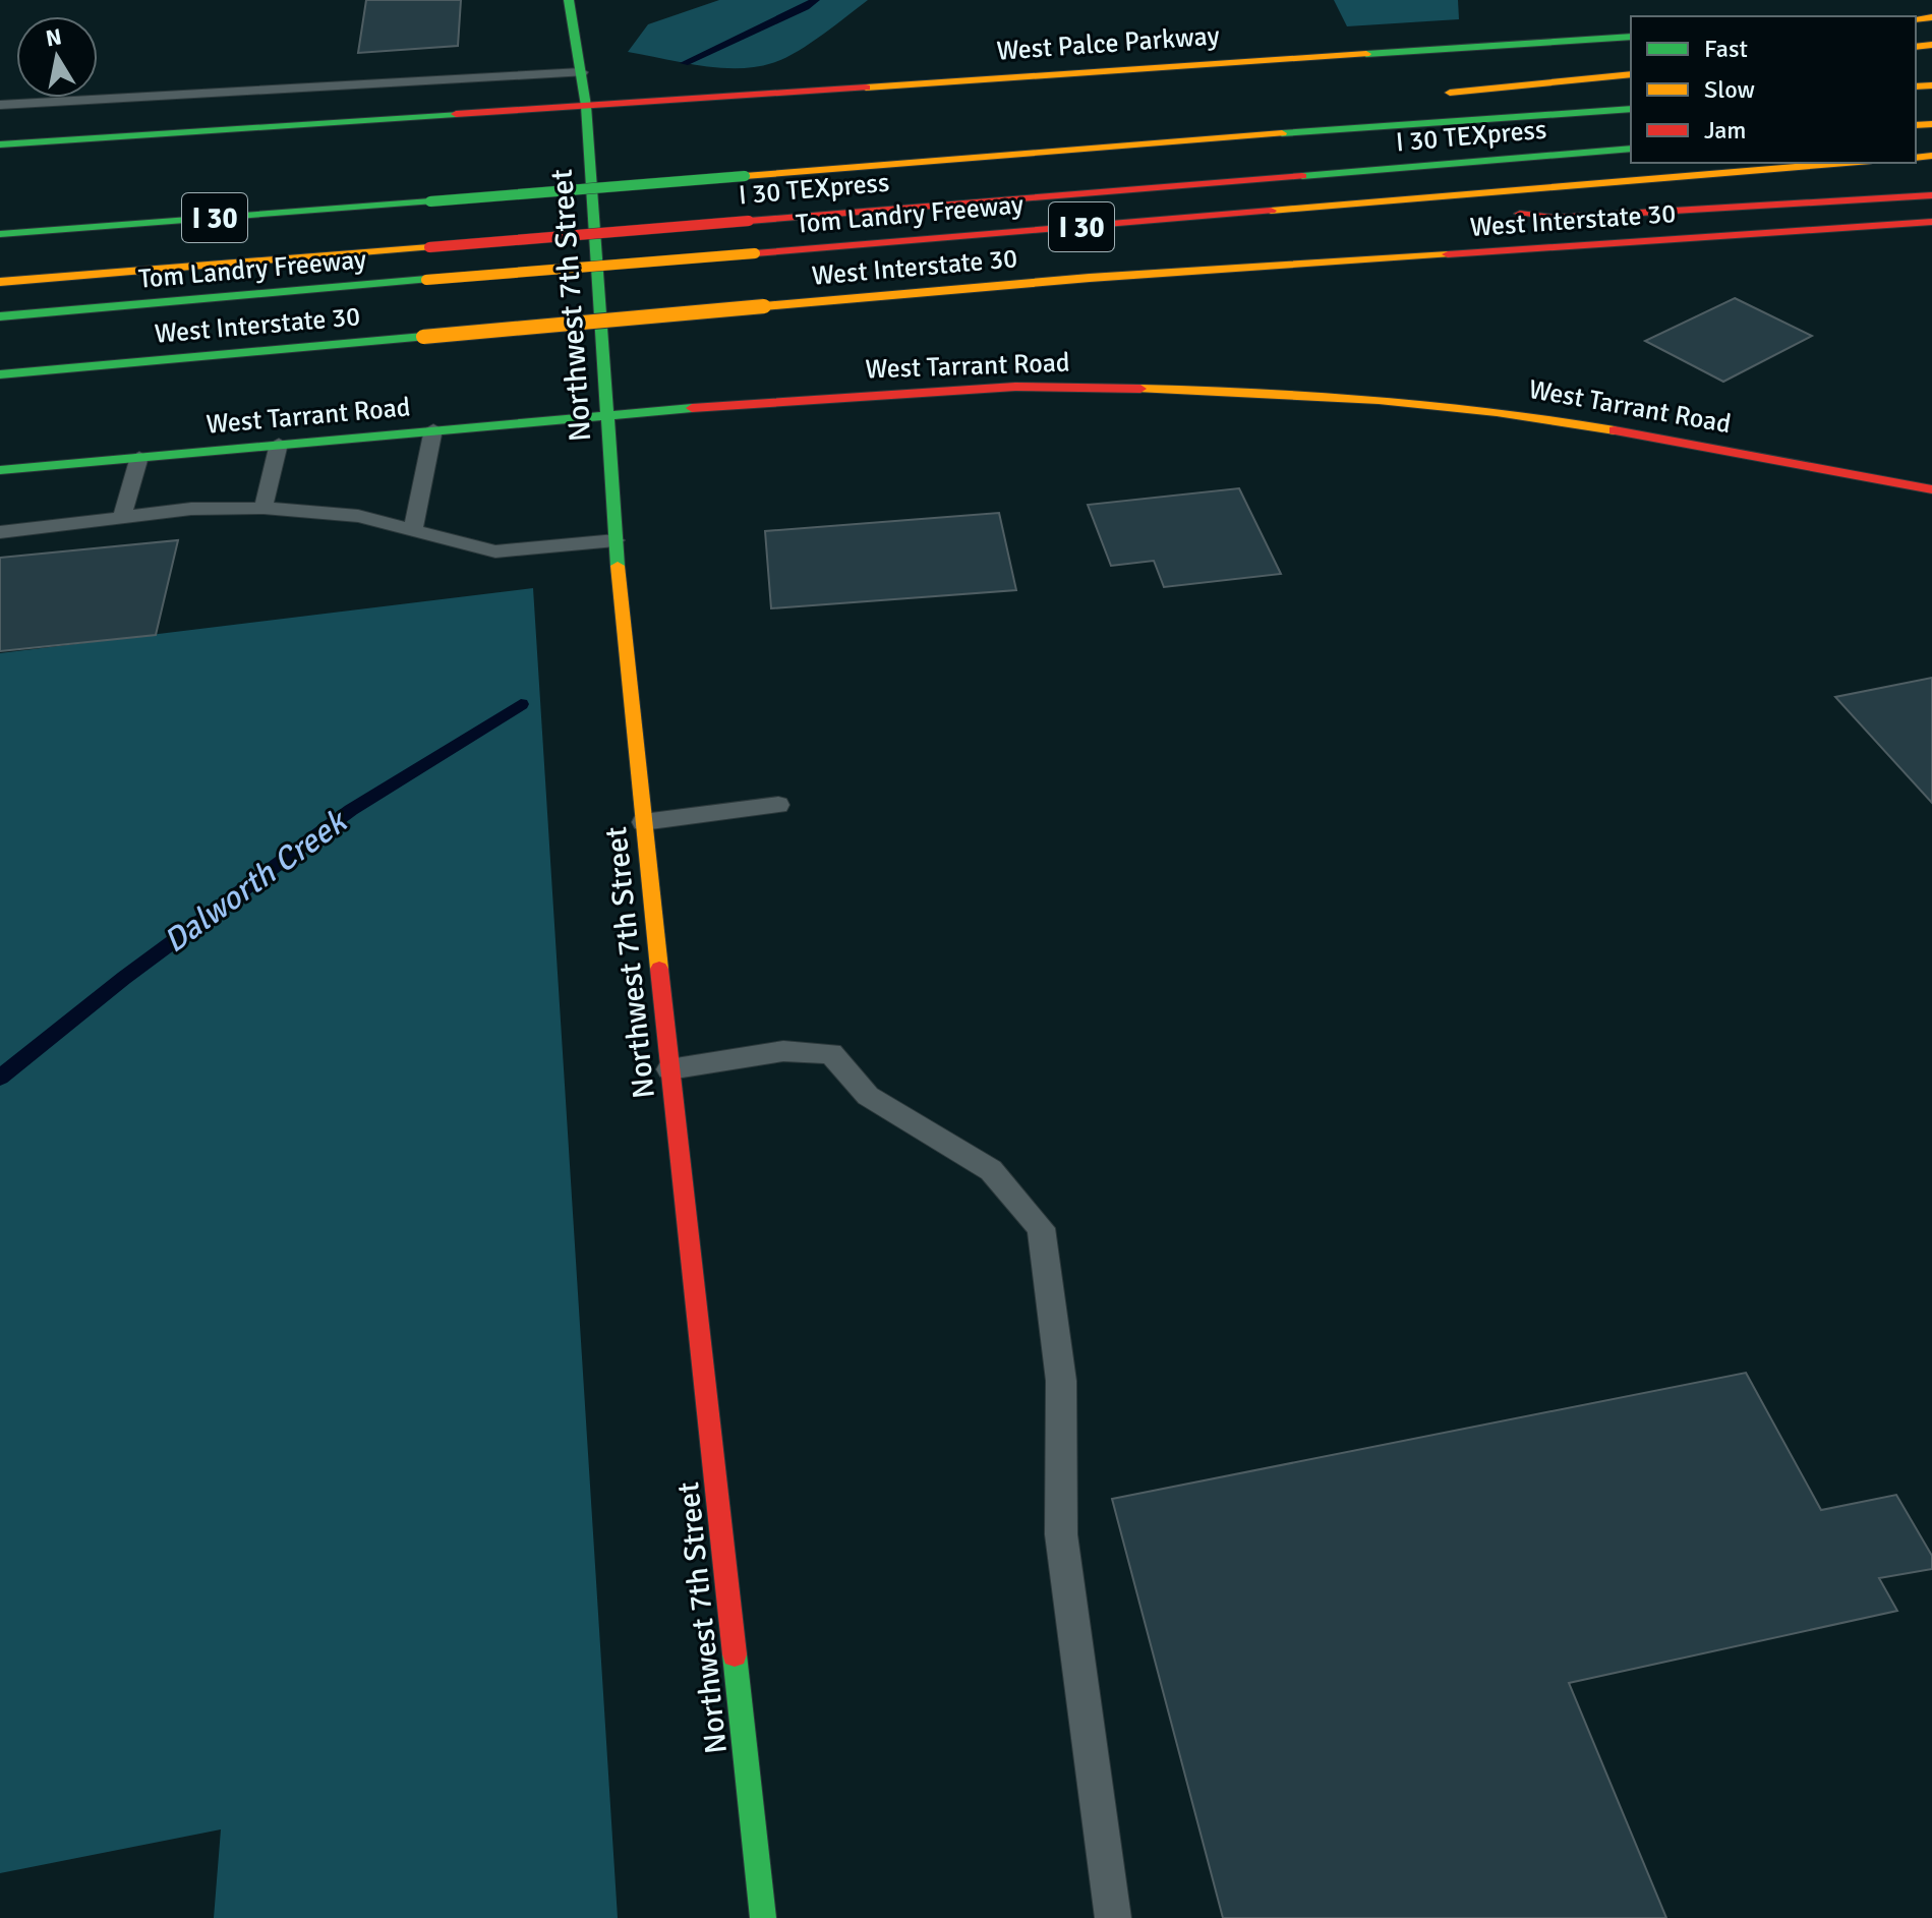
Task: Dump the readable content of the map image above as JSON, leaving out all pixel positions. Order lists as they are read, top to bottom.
{
  "streets": {
    "main road": [
      "West Palce Parkway",
      "I 30 TEXpress",
      "Tom Landry Freeway",
      "I 30",
      "West Interstate 30",
      "Northwest 7th Street",
      "West Tarrant Road"
    ]
  },
  "crossings": [
    ["West Palce Parkway", "Northwest 7th Street"],
    ["Northwest 7th Street", "West Tarrant Road"]
  ],
  "water": ["Dalworth Creek"],
  "legend": ["Fast", "Slow", "Jam"],
  "north": "top"
}
